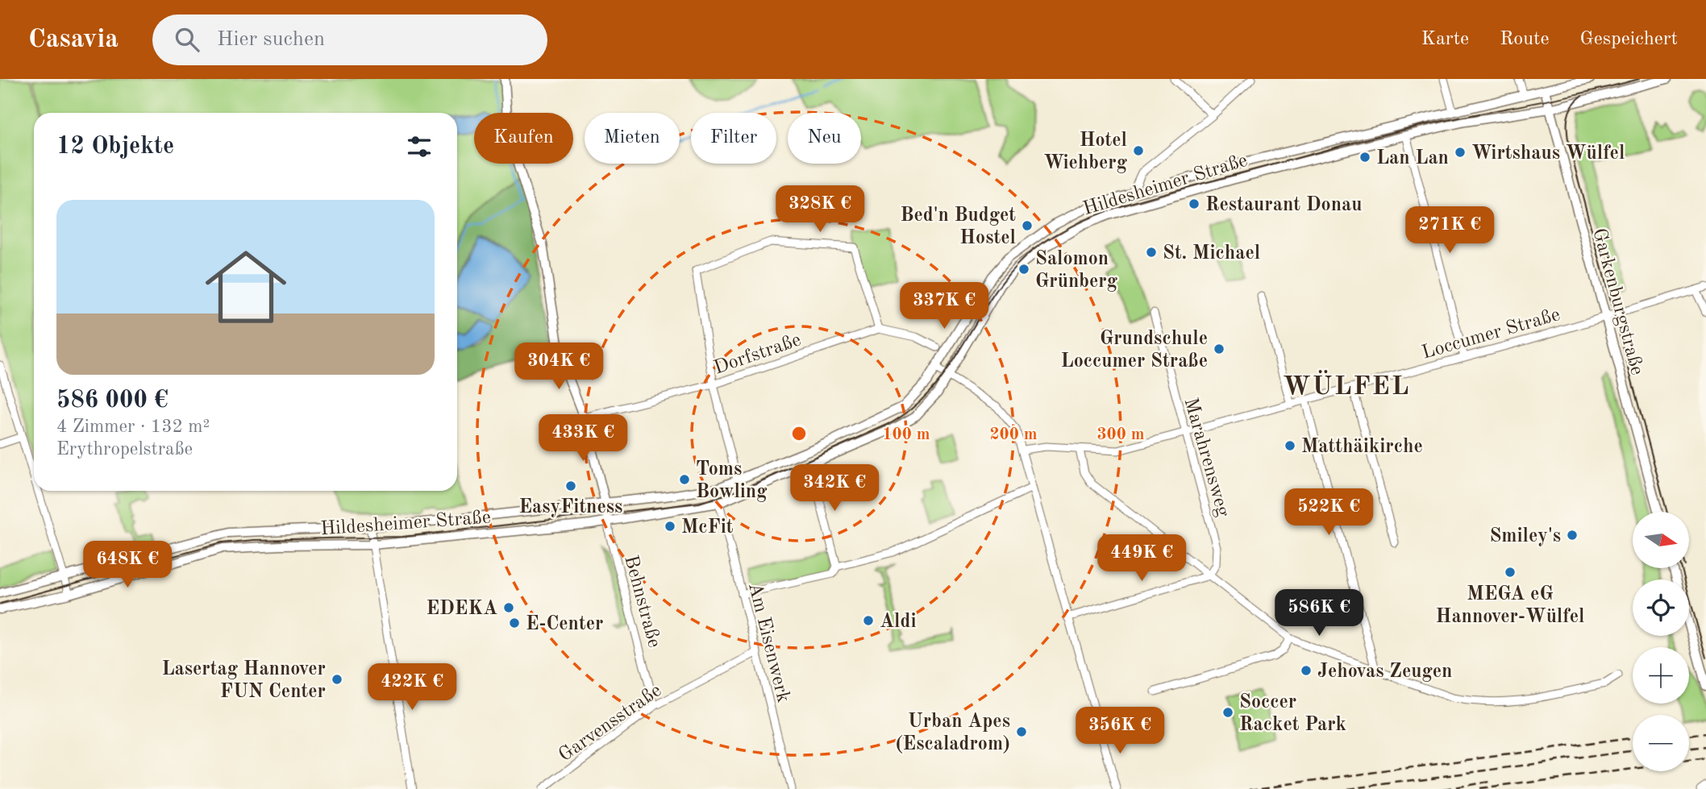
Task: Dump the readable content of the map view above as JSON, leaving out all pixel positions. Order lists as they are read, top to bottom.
{
  "streets": {
    "main road": ["Hildesheimer Straße", "Garkenburgstraße"],
    "street": [
      "Loccumer Straße",
      "Dorfstraße",
      "Marahrensweg",
      "Behnstraße",
      "Am Eisenwerk",
      "Garvensstraße"
    ]
  },
  "crossings": [
    ["Hildesheimer Straße", "Garkenburgstraße"],
    ["Hildesheimer Straße", "Behnstraße"],
    ["Hildesheimer Straße", "Am Eisenwerk"],
    ["Garkenburgstraße", "Loccumer Straße"],
    ["Loccumer Straße", "Marahrensweg"],
    ["Behnstraße", "Garvensstraße"],
    ["Am Eisenwerk", "Garvensstraße"]
  ],
  "districts": ["WÜLFEL"],
  "places": [
    "Hotel Wiehberg",
    "Wirtshaus Wülfel",
    "Lan Lan",
    "Restaurant Donau",
    "Bed'n Budget Hostel",
    "St. Michael",
    "Salomon Grünberg",
    "Grundschule Loccumer Straße",
    "Matthäikirche",
    "Toms Bowling",
    "EasyFitness",
    "McFit",
    "Smiley's",
    "MEGA eG Hannover-Wülfel",
    "EDEKA",
    "Aldi",
    "E-Center",
    "Jehovas Zeugen",
    "Lasertag Hannover FUN Center",
    "Soccer Racket Park",
    "Urban Apes (Escaladrom)"
  ],
  "north": "right",
  "page": {
    "header": "Casavia",
    "search": "Hier suchen",
    "nav": ["Karte", "Route", "Gespeichert"],
    "chip": [
      "Kaufen",
      "Mieten",
      "Filter",
      "Neu"
    ],
    "heading": "12 Objekte",
    "list": [
      {
        "name": "586 000 €",
        "note": "4 Zimmer · 132 m² · Erythropelstraße"
      }
    ],
    "price": [
      "328K €",
      "271K €",
      "337K €",
      "304K €",
      "433K €",
      "342K €",
      "522K €",
      "449K €",
      "648K €",
      "586K €",
      "422K €",
      "356K €"
    ],
    "map_buttons": ["+", "−"]
  },
  "rings": ["100 m", "200 m", "300 m"]
}
